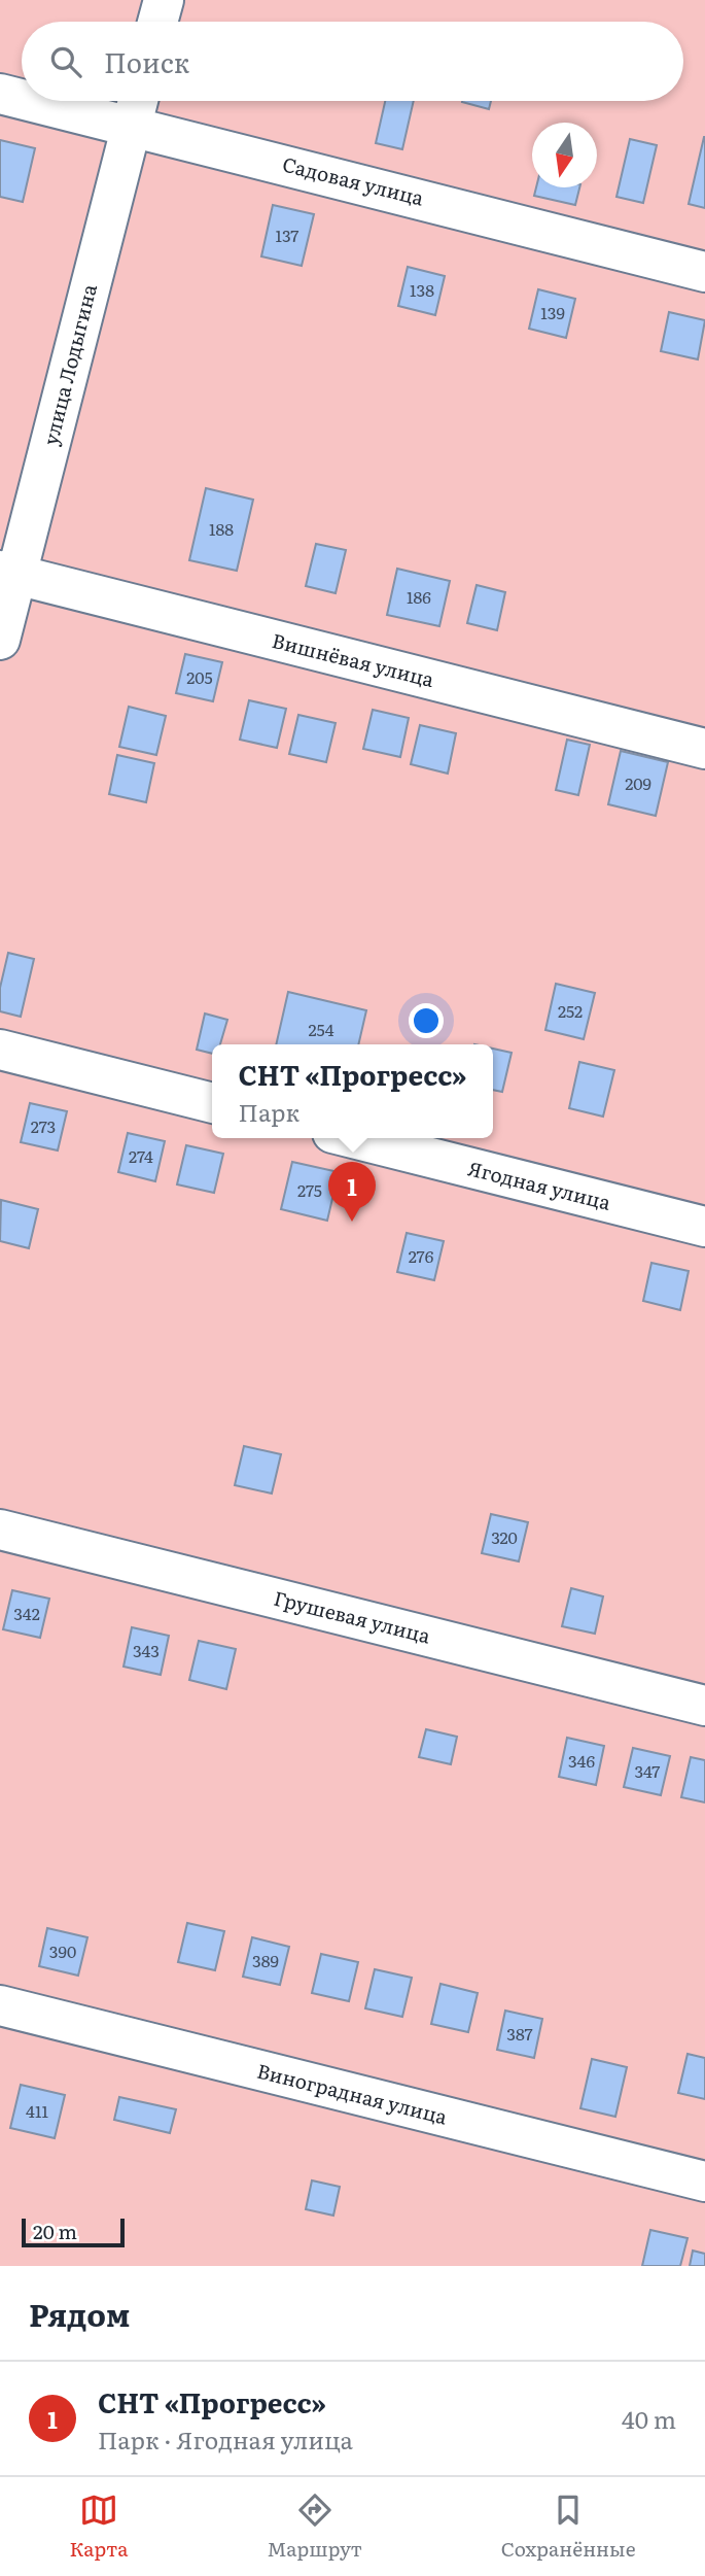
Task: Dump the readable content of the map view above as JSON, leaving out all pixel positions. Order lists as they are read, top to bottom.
{
  "streets": {
    "street": [
      "Садовая улица",
      "улица Лодыгина",
      "Вишнёвая улица",
      "Ягодная улица",
      "Грушевая улица",
      "Виноградная улица"
    ]
  },
  "crossings": [
    ["Садовая улица", "улица Лодыгина"],
    ["улица Лодыгина", "Вишнёвая улица"]
  ],
  "house_numbers": [
    "137",
    "138",
    "139",
    "188",
    "186",
    "205",
    "209",
    "252",
    "254",
    "273",
    "274",
    "275",
    "276",
    "320",
    "342",
    "343",
    "346",
    "347",
    "390",
    "389",
    "387",
    "411"
  ],
  "scale_bar": "20 m",
  "north": "bottom",
  "page": {
    "search": "Поиск",
    "popup": ["СНТ «Прогресс»", "Парк"],
    "pins": "1",
    "scale": "20 m",
    "heading": "Рядом",
    "list": [
      {
        "mark": "1",
        "name": "СНТ «Прогресс»",
        "note": "Парк · Ягодная улица",
        "value": "40 m"
      }
    ],
    "nav": ["Карта", "Маршрут", "Сохранённые"]
  }
}
